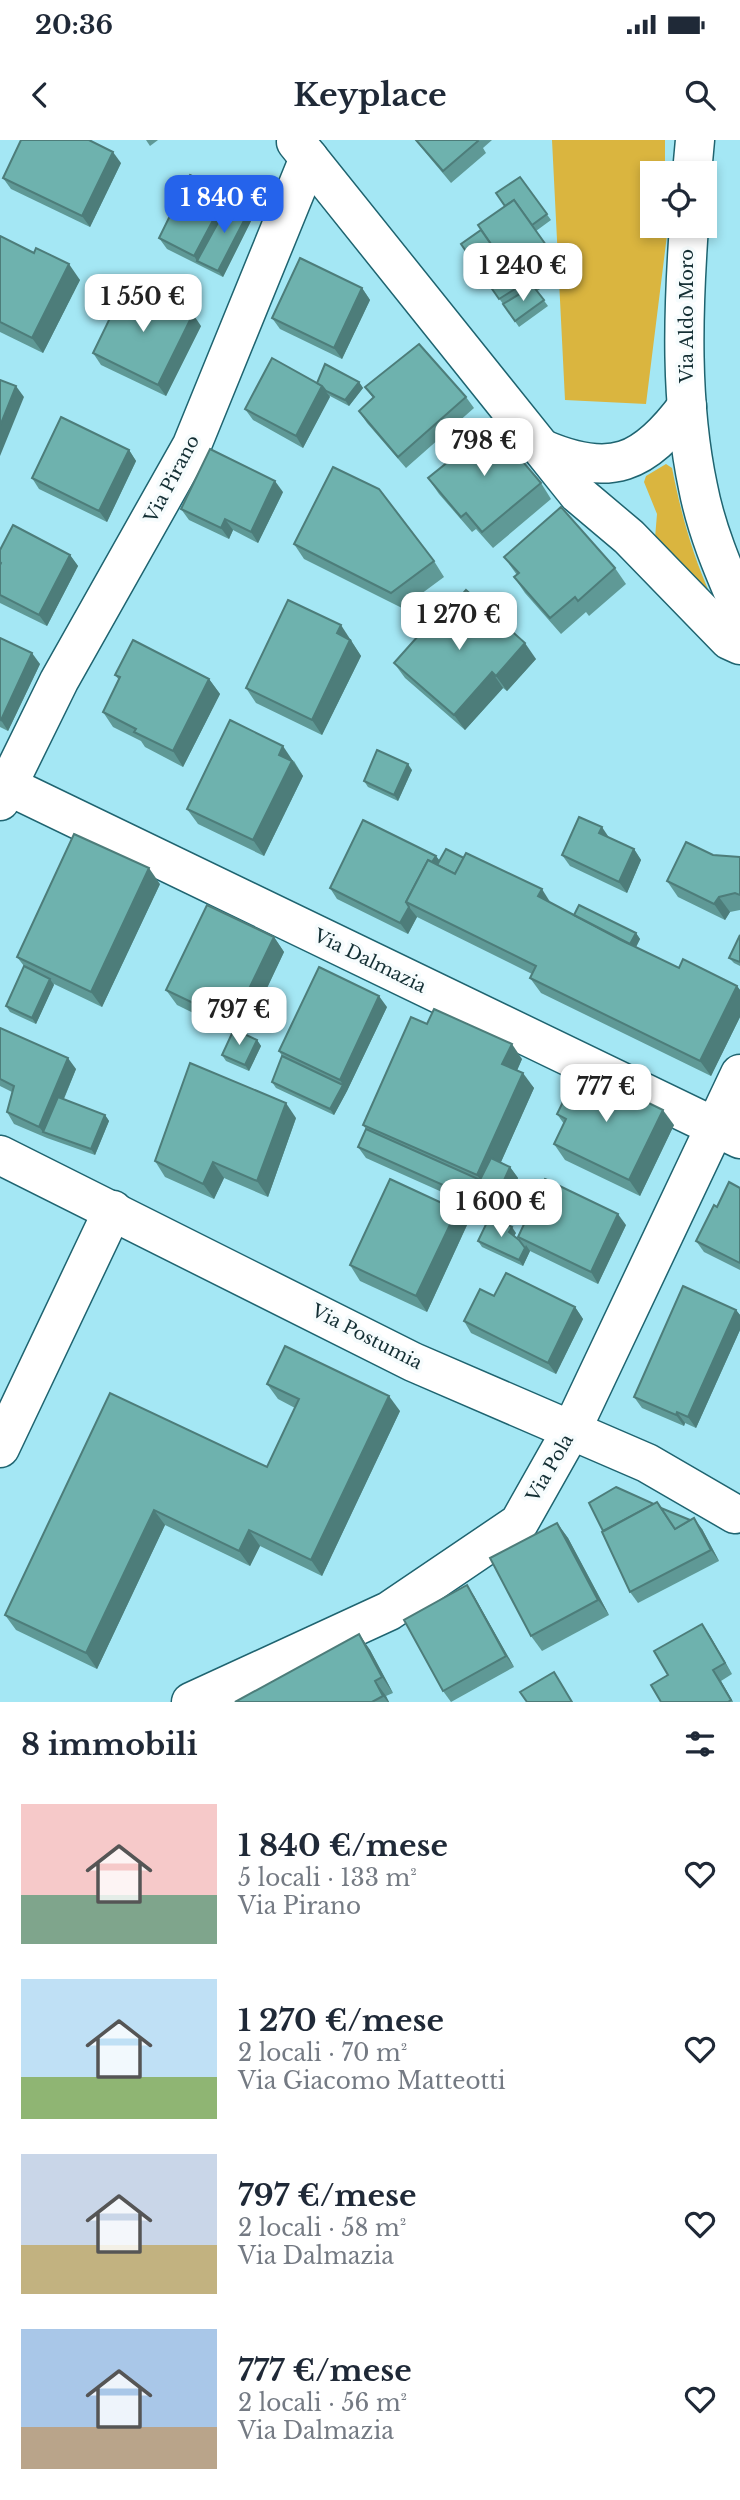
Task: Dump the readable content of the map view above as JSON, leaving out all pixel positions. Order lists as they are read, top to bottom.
{
  "streets": {
    "street": [
      "Via Aldo Moro",
      "Via Pirano",
      "Via Dalmazia",
      "Via Postumia",
      "Via Pola"
    ]
  },
  "crossings": [
    ["Via Pirano", "Via Dalmazia"],
    ["Via Dalmazia", "Via Pola"],
    ["Via Postumia", "Via Pola"]
  ],
  "page": {
    "status": "20:36",
    "header": "Keyplace",
    "price": [
      "1 840 €",
      "1 240 €",
      "1 550 €",
      "798 €",
      "1 270 €",
      "797 €",
      "777 €",
      "1 600 €"
    ],
    "heading": "8 immobili",
    "list": [
      {
        "name": "1 840 €/mese",
        "note": "5 locali · 133 m² · Via Pirano"
      },
      {
        "name": "1 270 €/mese",
        "note": "2 locali · 70 m² · Via Giacomo Matteotti"
      },
      {
        "name": "797 €/mese",
        "note": "2 locali · 58 m² · Via Dalmazia"
      },
      {
        "name": "777 €/mese",
        "note": "2 locali · 56 m² · Via Dalmazia"
      }
    ]
  }
}
